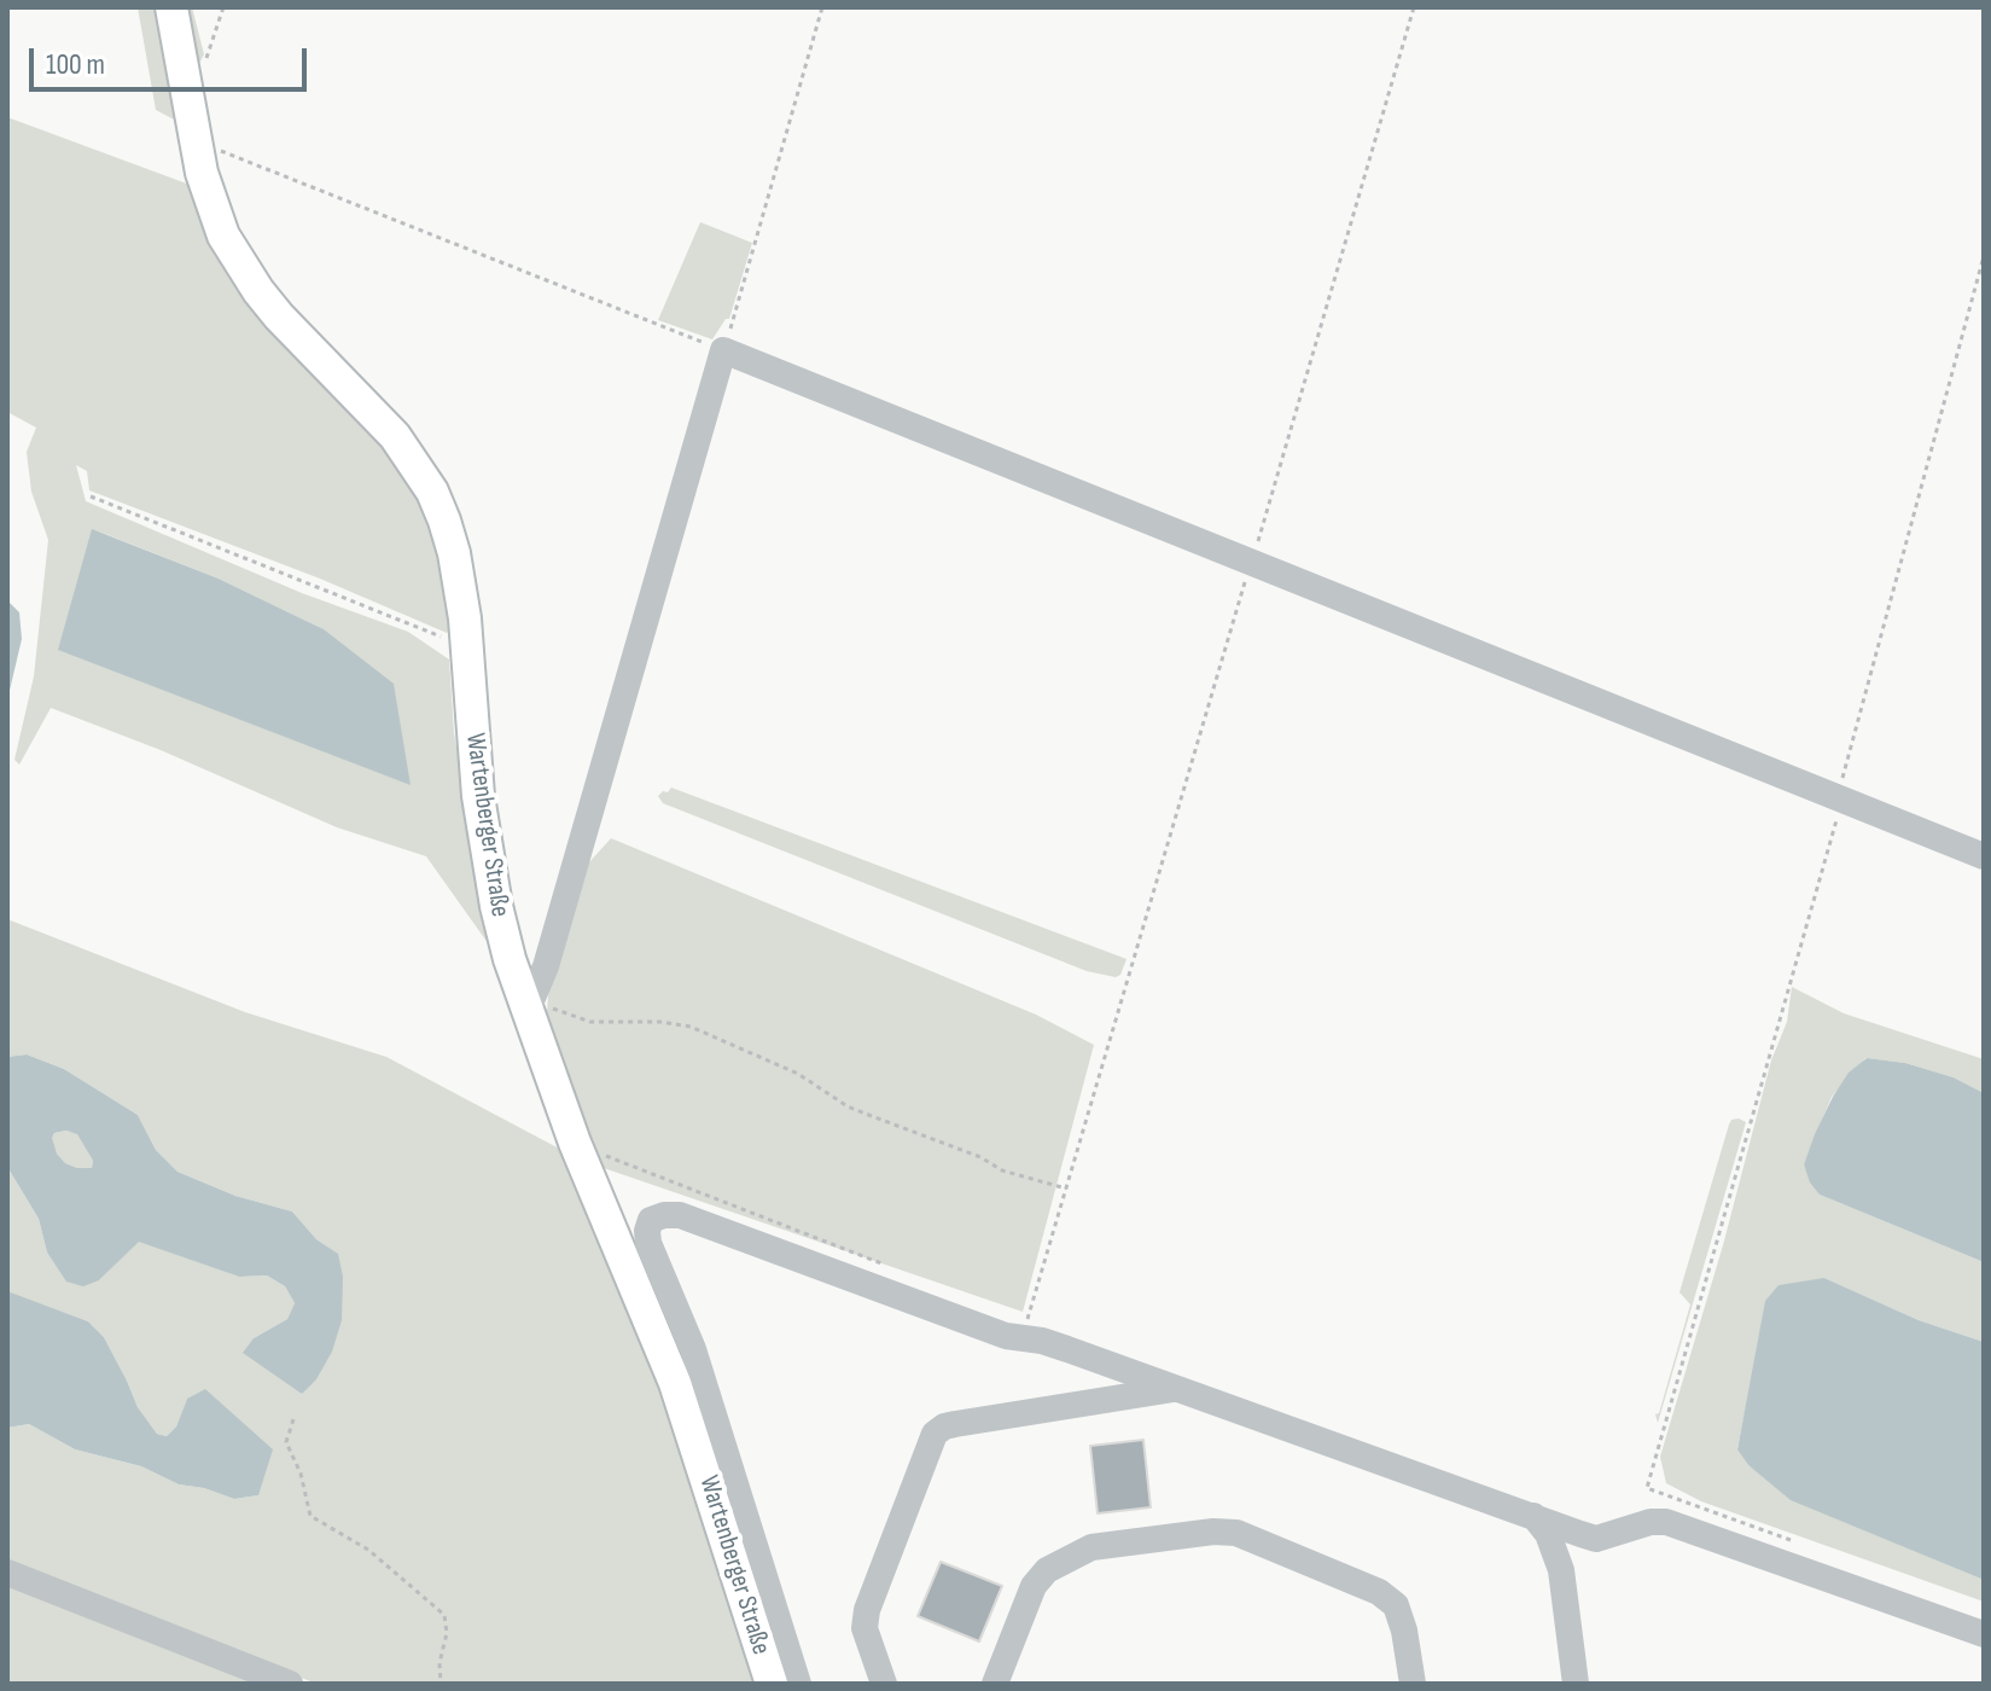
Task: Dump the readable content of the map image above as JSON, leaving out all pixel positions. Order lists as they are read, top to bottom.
{
  "streets": {
    "main road": ["Wartenberger Straße"]
  },
  "scale_bar": "100 m"
}
